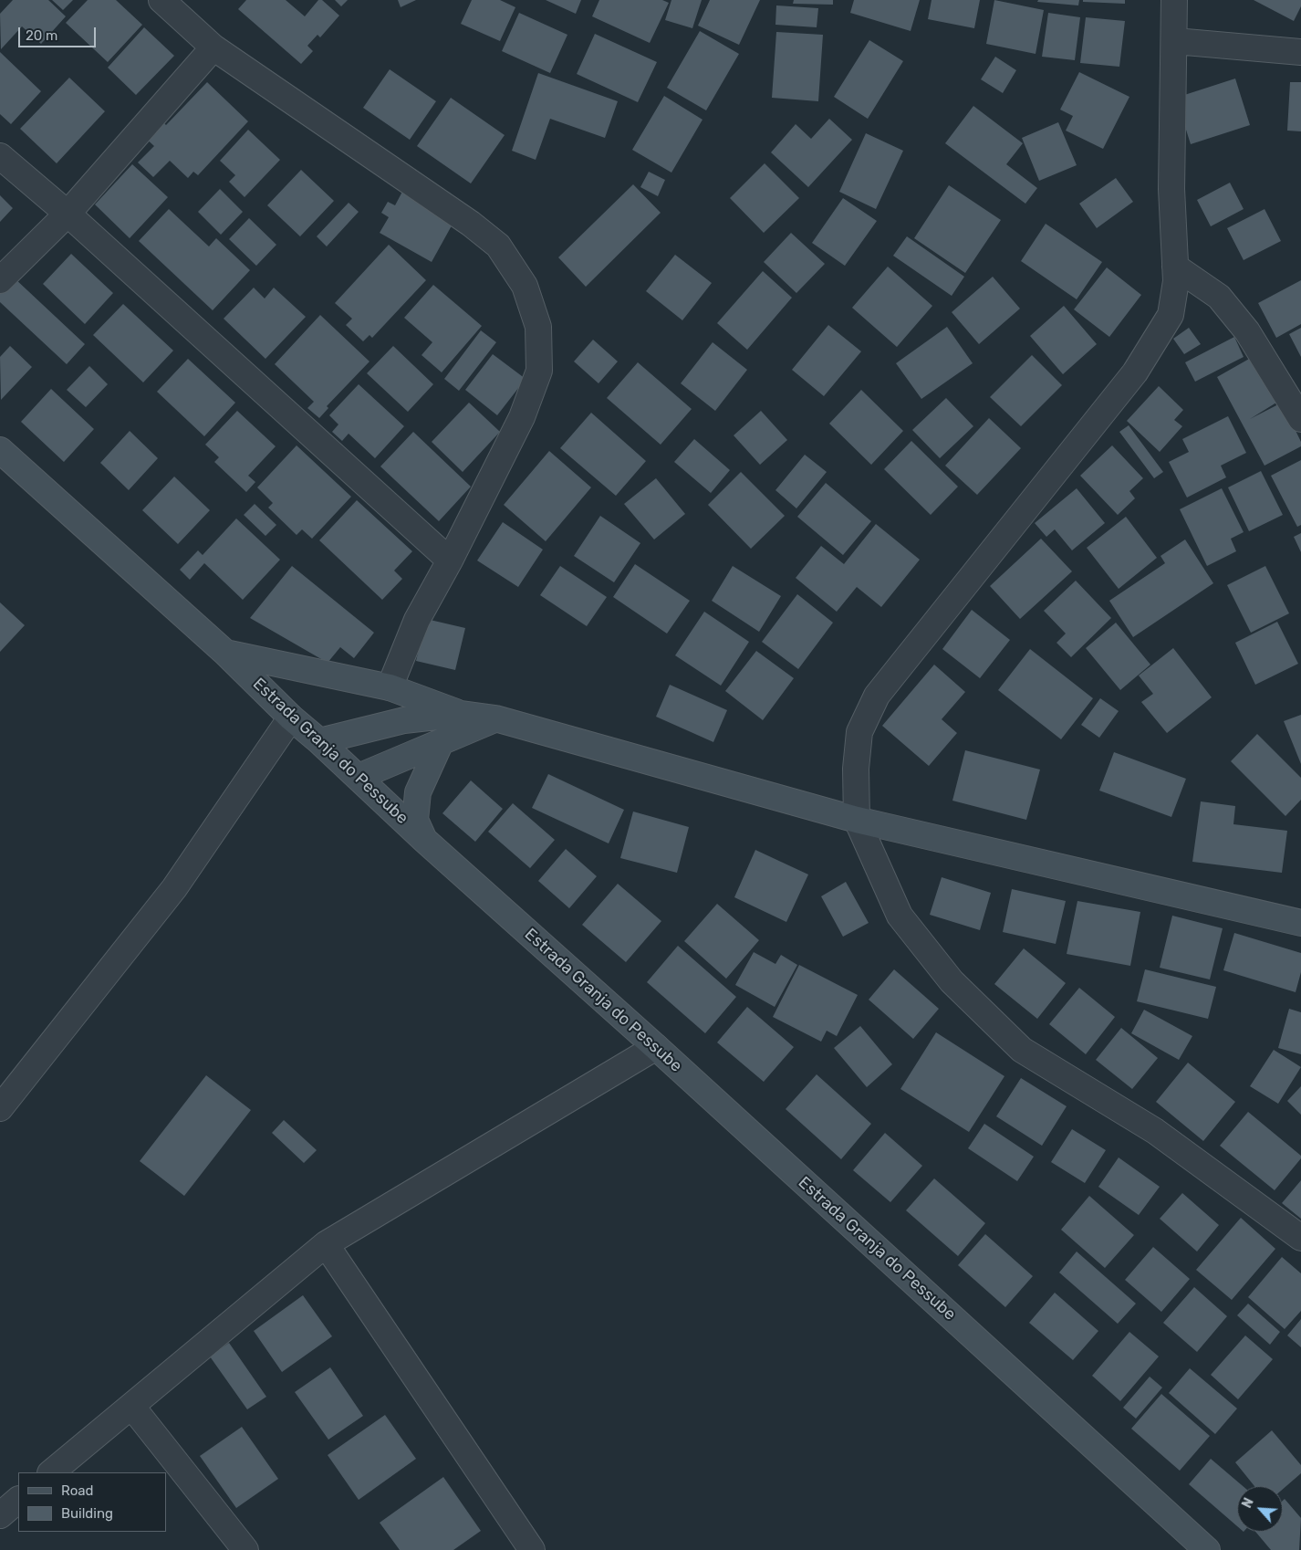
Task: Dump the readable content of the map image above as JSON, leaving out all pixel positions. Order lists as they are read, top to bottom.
{
  "streets": {
    "main road": ["Estrada Granja do Pessube"]
  },
  "legend": ["Road", "Building"],
  "scale_bar": "20 m",
  "north": "top left"
}
